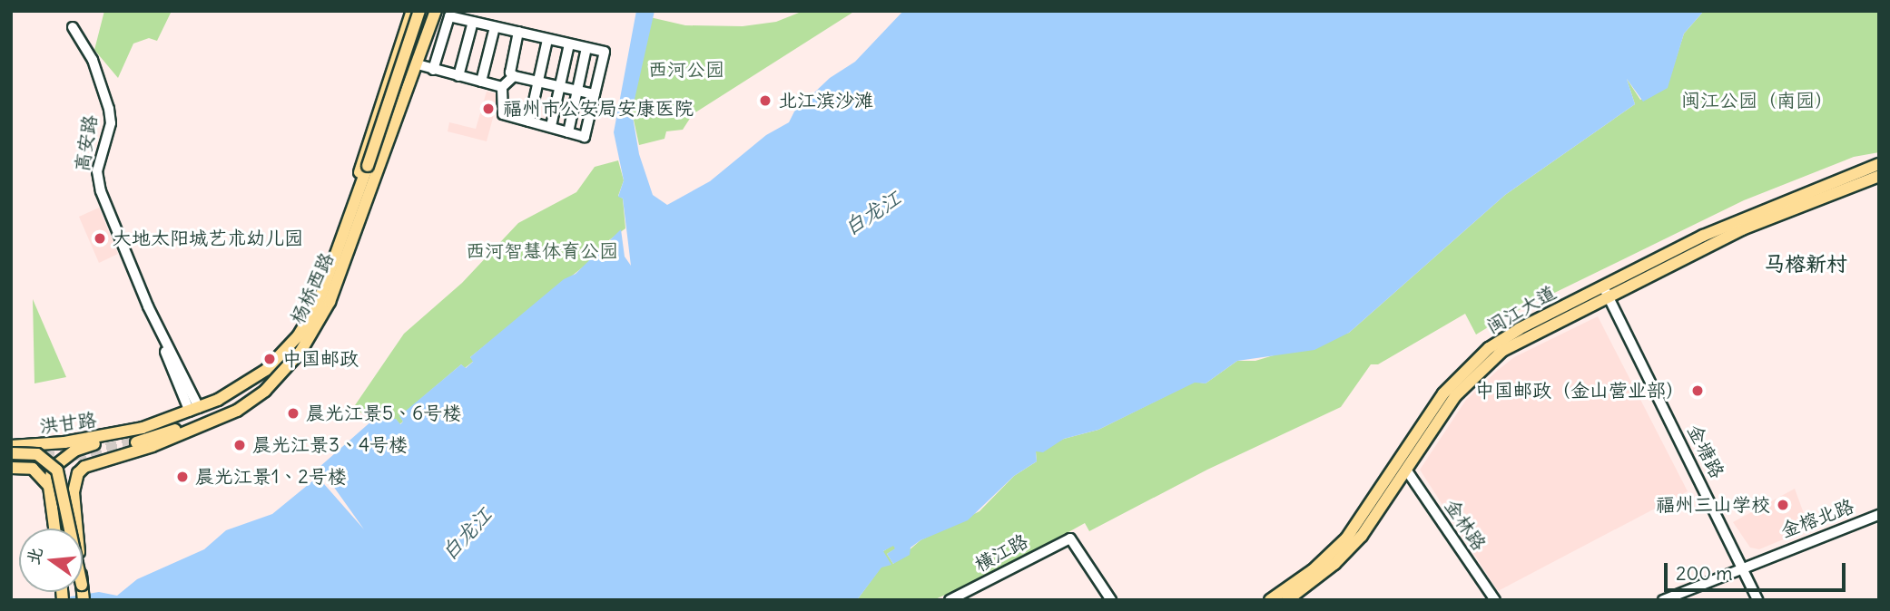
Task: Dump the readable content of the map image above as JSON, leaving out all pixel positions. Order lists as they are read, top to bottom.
{
  "streets": {
    "main road": ["杨桥西路", "闽江大道", "洪甘路"],
    "street": [
      "高安路",
      "金塘路",
      "金榕北路",
      "金林路",
      "横江路"
    ]
  },
  "crossings": [
    ["高安路", "杨桥西路"],
    ["杨桥西路", "洪甘路"],
    ["闽江大道", "金塘路"],
    ["闽江大道", "金林路"],
    ["金塘路", "金榕北路"]
  ],
  "districts": ["马榕新村"],
  "water": ["白龙江"],
  "parks": ["西河公园", "闽江公园（南园）", "西河智慧体育公园"],
  "places": [
    "北江滨沙滩",
    "福州市公安局安康医院",
    "大地太阳城艺术幼儿园",
    "中国邮政",
    "中国邮政（金山营业部）",
    "晨光江景5、6号楼",
    "晨光江景3、4号楼",
    "晨光江景1、2号楼",
    "福州三山学校"
  ],
  "scale_bar": "200 m",
  "north": "left"
}
